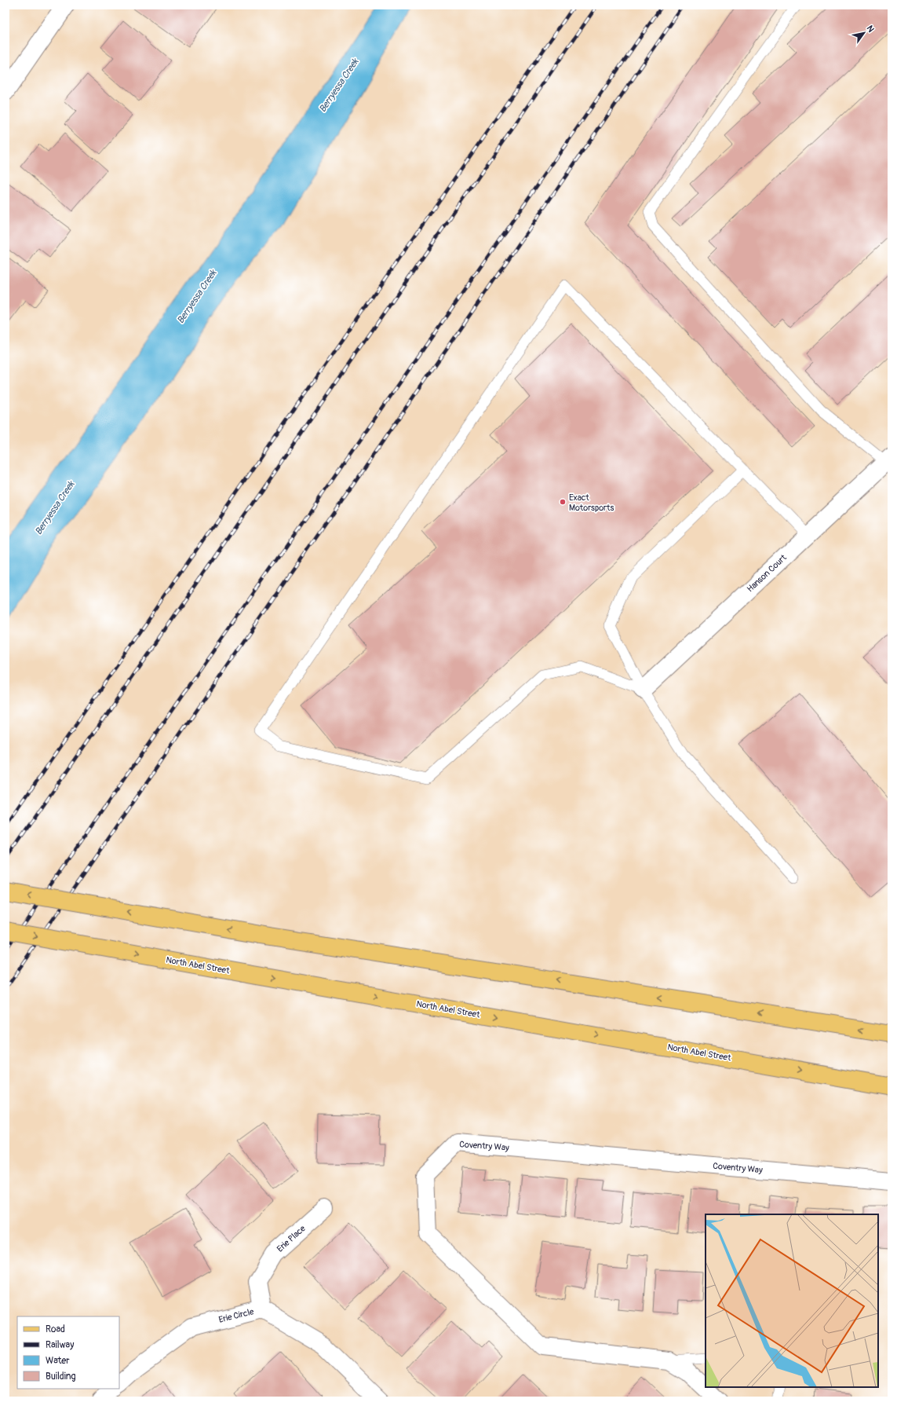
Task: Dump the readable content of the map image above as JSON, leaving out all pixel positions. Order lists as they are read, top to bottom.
{
  "streets": {
    "main road": ["North Abel Street"],
    "street": [
      "Hanson Court",
      "Coventry Way",
      "Erie Place",
      "Erie Circle"
    ]
  },
  "crossings": [
    ["Erie Place", "Erie Circle"]
  ],
  "water": ["Berryessa Creek"],
  "places": ["Exact Motorsports"],
  "legend": [
    "Road",
    "Railway",
    "Water",
    "Building"
  ],
  "north": "top right"
}
